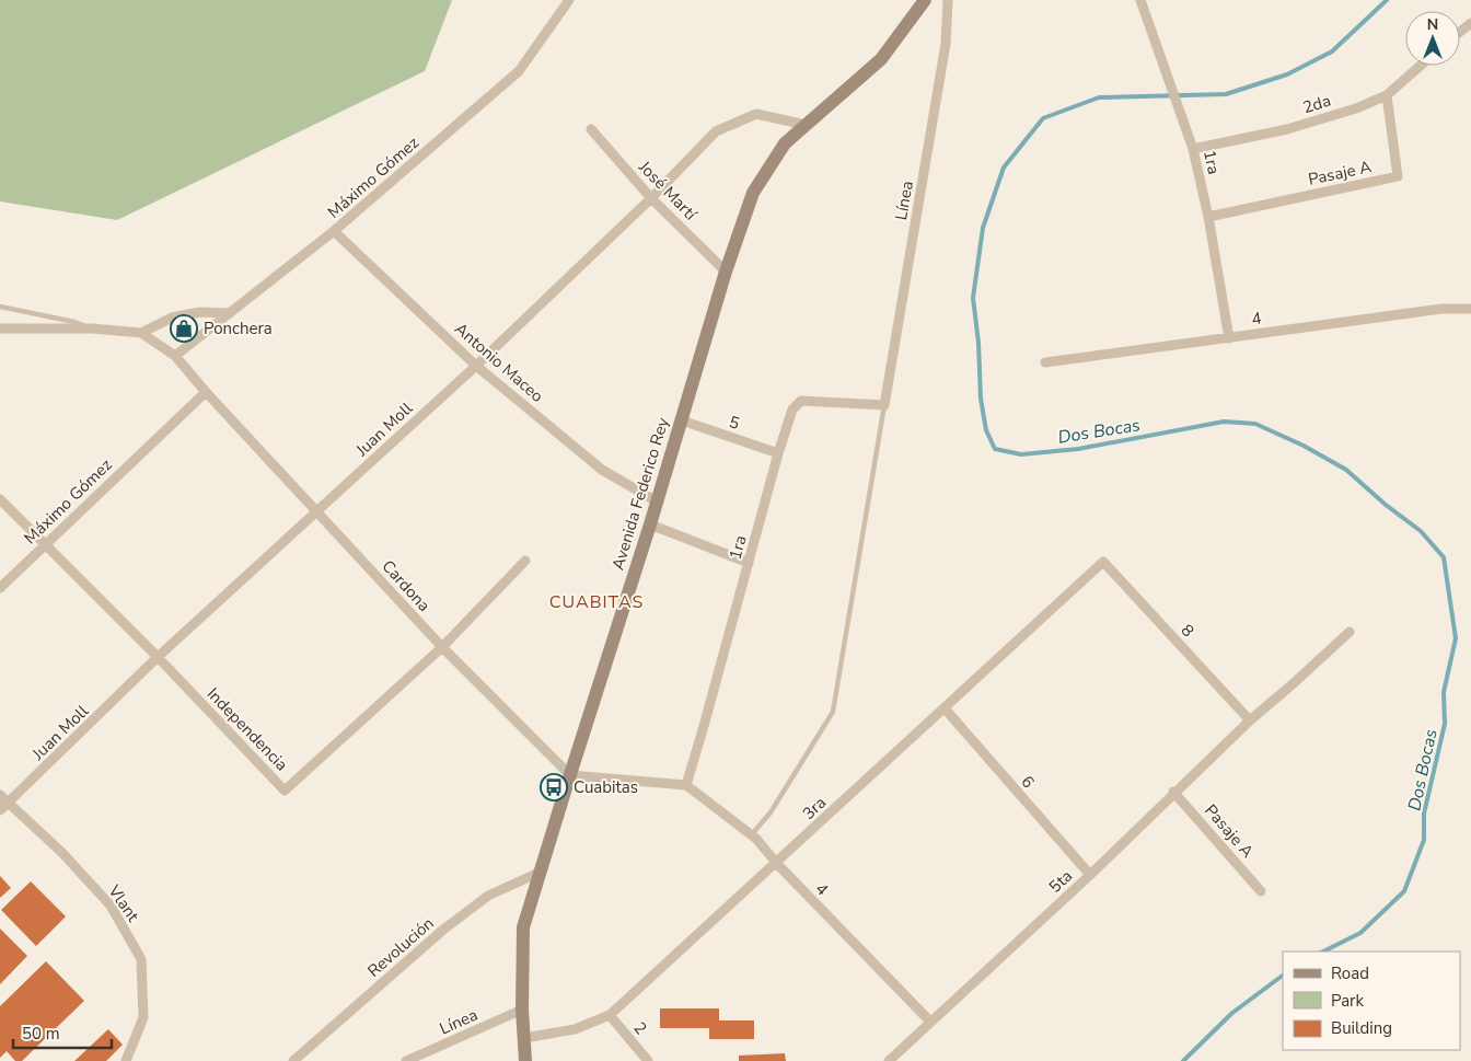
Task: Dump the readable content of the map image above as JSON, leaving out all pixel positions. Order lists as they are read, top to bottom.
{
  "streets": {
    "main road": ["Avenida Federico Rey"],
    "street": [
      "2da",
      "1ra",
      "Pasaje A",
      "Máximo Gómez",
      "José Martí",
      "Línea",
      "4",
      "Antonio Maceo",
      "5",
      "Juan Moll",
      "Cardona",
      "8",
      "Independencia",
      "6",
      "3ra",
      "5ta",
      "Vlant",
      "Revolución",
      "2"
    ]
  },
  "crossings": [
    ["2da", "1ra"],
    ["2da", "Pasaje A"],
    ["1ra", "Pasaje A"],
    ["1ra", "Línea"],
    ["1ra", "4"],
    ["1ra", "5"],
    ["Pasaje A", "5ta"],
    ["Máximo Gómez", "Antonio Maceo"],
    ["Máximo Gómez", "Cardona"],
    ["Máximo Gómez", "Independencia"],
    ["José Martí", "Juan Moll"],
    ["José Martí", "Avenida Federico Rey"],
    ["Línea", "Avenida Federico Rey"],
    ["4", "3ra"],
    ["4", "5ta"],
    ["Antonio Maceo", "Juan Moll"],
    ["Antonio Maceo", "Avenida Federico Rey"],
    ["5", "Avenida Federico Rey"],
    ["Juan Moll", "Avenida Federico Rey"],
    ["Juan Moll", "Cardona"],
    ["Juan Moll", "Independencia"],
    ["Juan Moll", "Vlant"],
    ["Avenida Federico Rey", "Cardona"],
    ["Avenida Federico Rey", "3ra"],
    ["Avenida Federico Rey", "Revolución"],
    ["Cardona", "Independencia"],
    ["8", "3ra"],
    ["8", "5ta"],
    ["6", "3ra"],
    ["6", "5ta"],
    ["3ra", "2"]
  ],
  "districts": ["CUABITAS"],
  "water": ["Dos Bocas"],
  "places": {
    "shop": ["Ponchera"],
    "bus stop": ["Cuabitas"]
  },
  "legend": ["Road", "Park", "Building"],
  "scale_bar": "50 m",
  "north": "top"
}
